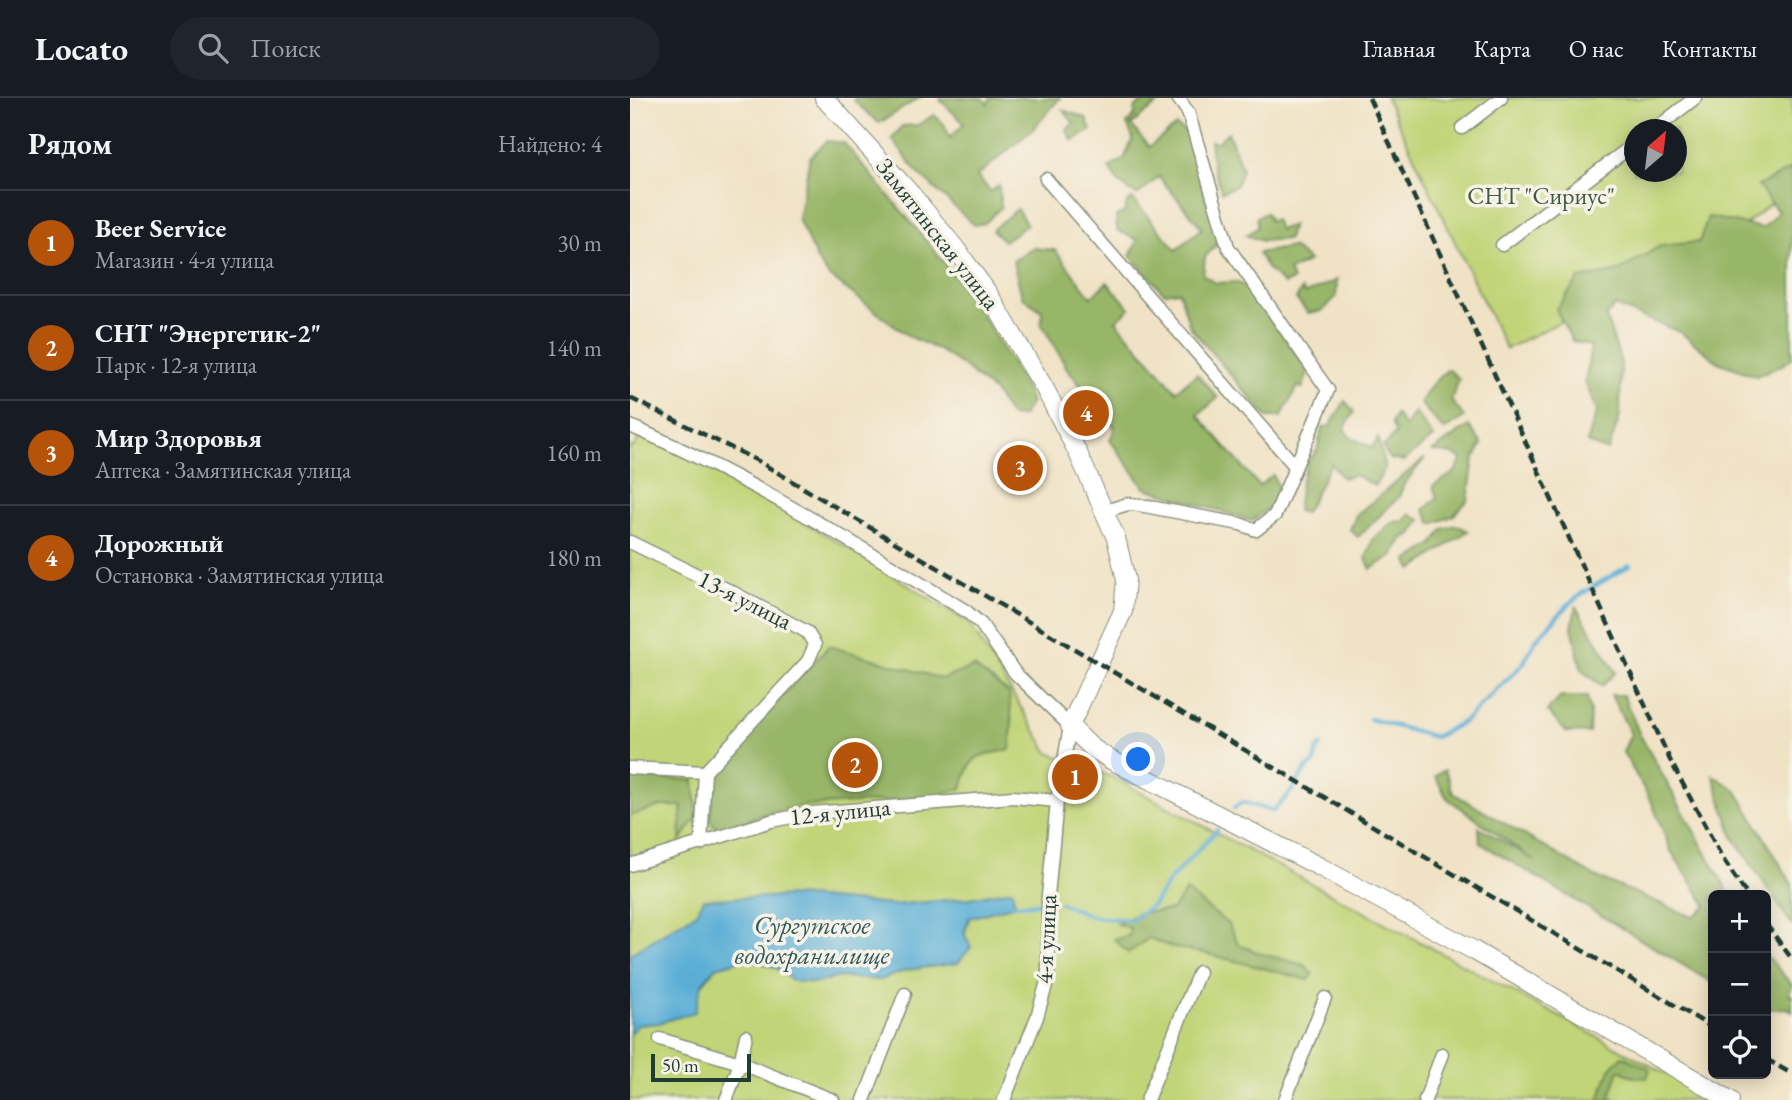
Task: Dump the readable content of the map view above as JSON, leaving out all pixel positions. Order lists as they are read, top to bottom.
{
  "streets": {
    "street": [
      "Замятинская улица",
      "13-я улица",
      "12-я улица",
      "4-я улица"
    ]
  },
  "crossings": [
    ["Замятинская улица", "4-я улица"],
    ["12-я улица", "4-я улица"]
  ],
  "water": ["Сургутское водохранилище"],
  "parks": ["СНТ \"Сириус\""],
  "scale_bar": "50 m",
  "north": "top right",
  "page": {
    "header": "Locato",
    "search": "Поиск",
    "nav": [
      "Главная",
      "Карта",
      "О нас",
      "Контакты"
    ],
    "heading": ["Рядом", "Найдено: 4"],
    "list": [
      {
        "mark": "1",
        "name": "Beer Service",
        "note": "Магазин · 4-я улица",
        "value": "30 m"
      },
      {
        "mark": "2",
        "name": "СHТ \"Энергетик-2\"",
        "note": "Парк · 12-я улица",
        "value": "140 m"
      },
      {
        "mark": "3",
        "name": "Мир Здоровья",
        "note": "Аптека · Замятинская улица",
        "value": "160 m"
      },
      {
        "mark": "4",
        "name": "Дорожный",
        "note": "Остановка · Замятинская улица",
        "value": "180 m"
      }
    ],
    "pins": [
      "4",
      "3",
      "2",
      "1"
    ],
    "map_buttons": ["+", "−"],
    "scale": "50 m"
  }
}
